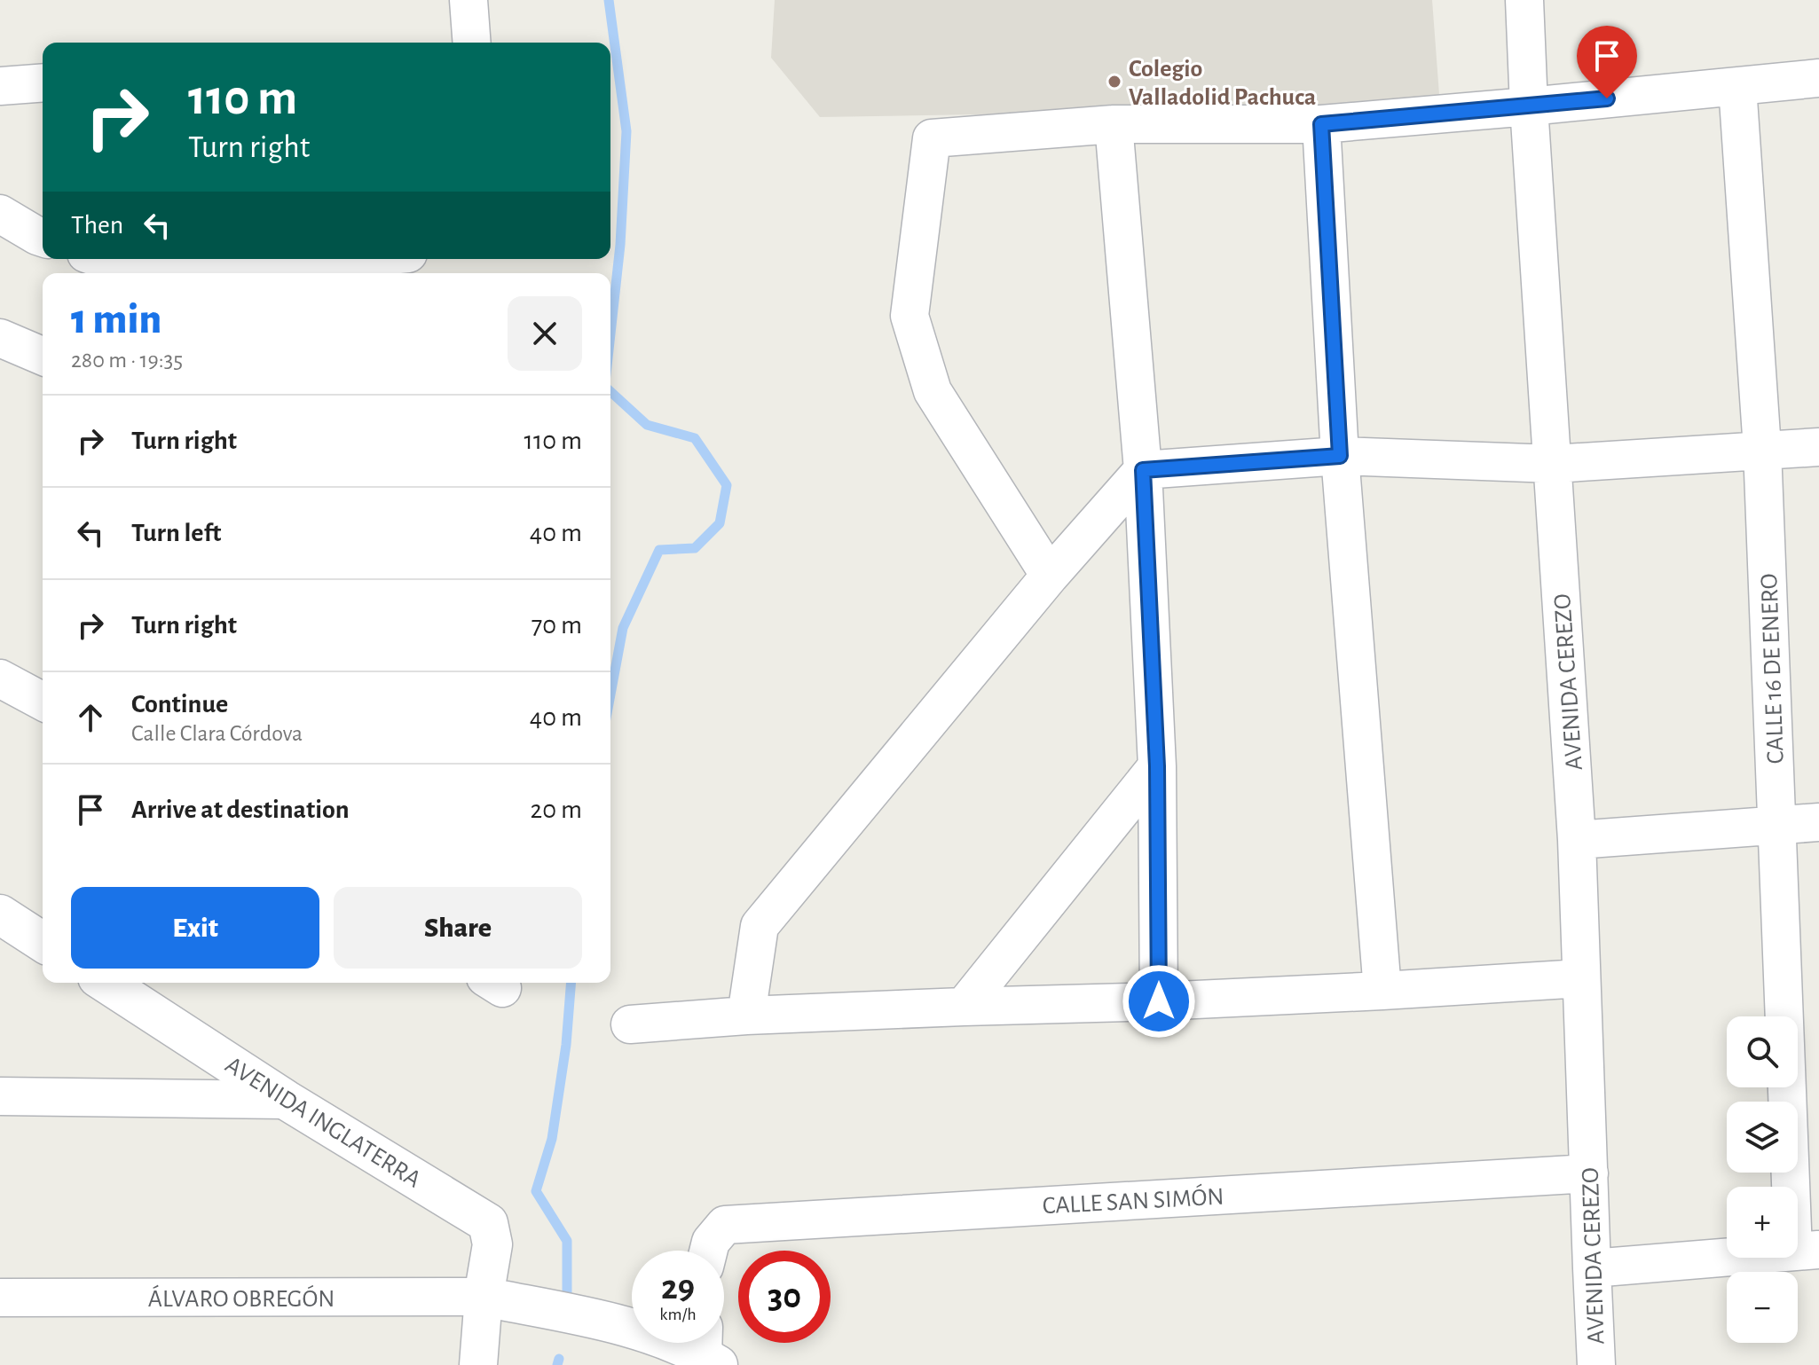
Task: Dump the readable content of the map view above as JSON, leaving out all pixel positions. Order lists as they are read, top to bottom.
{
  "streets": {
    "street": [
      "CALLE 16 DE ENERO",
      "AVENIDA CEREZO",
      "AVENIDA INGLATERRA",
      "CALLE SAN SIMÓN",
      "ÁLVARO OBREGÓN"
    ]
  },
  "crossings": [
    ["AVENIDA CEREZO", "CALLE SAN SIMÓN"],
    ["AVENIDA INGLATERRA", "ÁLVARO OBREGÓN"]
  ],
  "places": ["Colegio Valladolid Pachuca"],
  "page": {
    "turn": ["110 m", "Turn right"],
    "then": "Then",
    "heading": ["1 min", "280 m · 19:35"],
    "list": [
      {
        "name": "Turn right",
        "value": "110 m"
      },
      {
        "name": "Turn left",
        "value": "40 m"
      },
      {
        "name": "Turn right",
        "value": "70 m"
      },
      {
        "name": "Continue",
        "note": "Calle Clara Córdova",
        "value": "40 m"
      },
      {
        "name": "Arrive at destination",
        "value": "20 m"
      }
    ],
    "buttons": ["Exit", "Share"],
    "map_buttons": ["+", "−"],
    "speed": "29 km/h",
    "limit": "30"
  }
}
